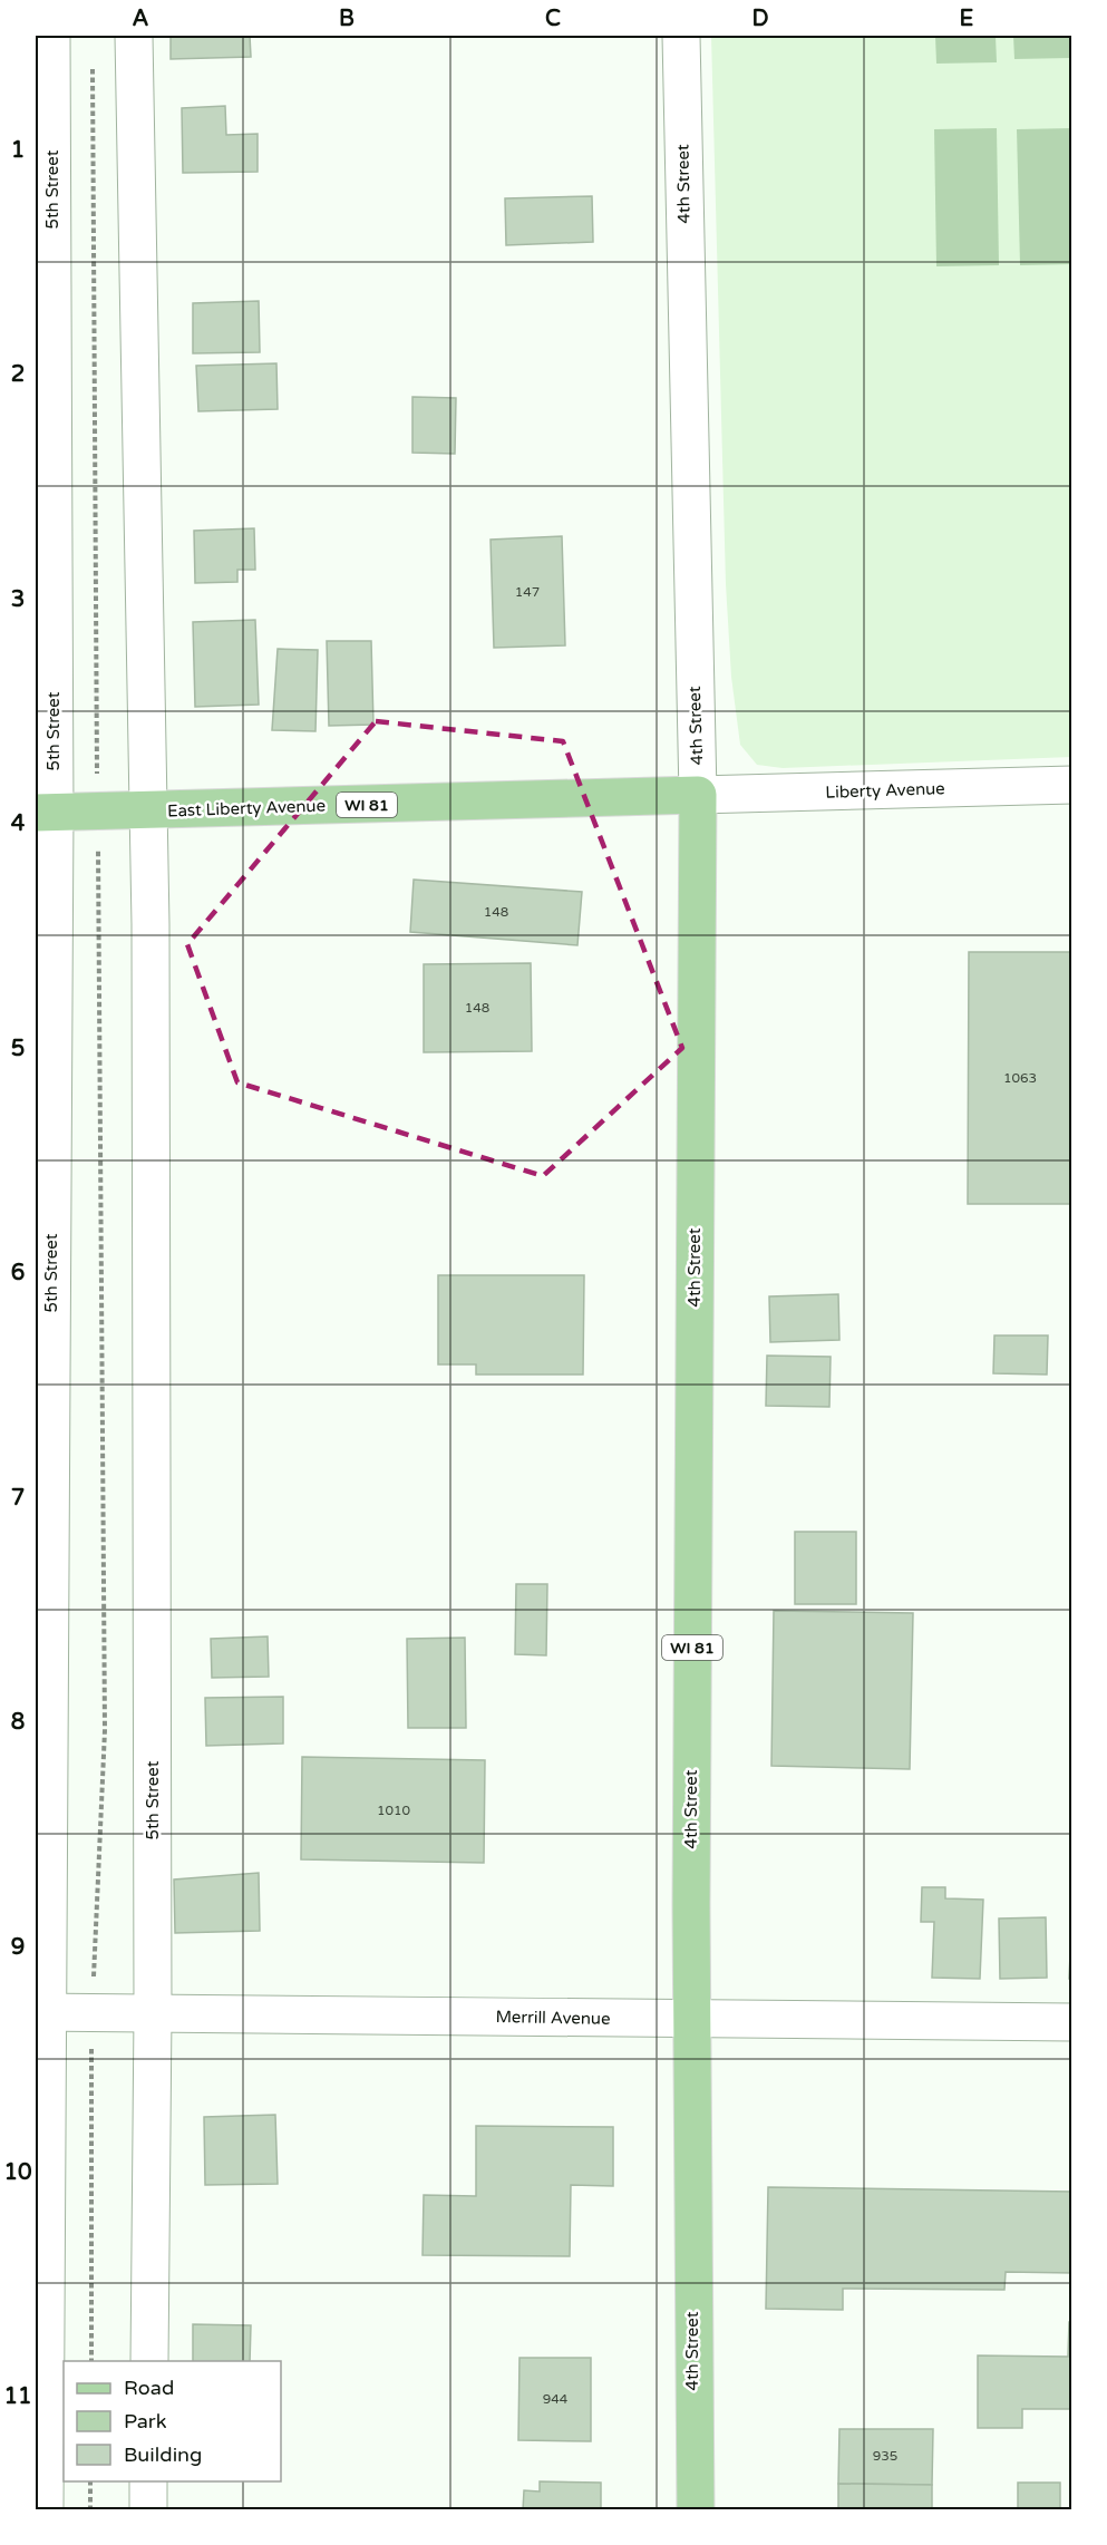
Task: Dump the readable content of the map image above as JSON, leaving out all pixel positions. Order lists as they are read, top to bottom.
{
  "streets": {
    "main road": ["4th Street", "WI 81", "East Liberty Avenue"],
    "street": ["5th Street", "Liberty Avenue", "Merrill Avenue"]
  },
  "crossings": [
    ["4th Street", "Liberty Avenue"],
    ["4th Street", "East Liberty Avenue"],
    ["4th Street", "Merrill Avenue"],
    ["5th Street", "East Liberty Avenue"],
    ["5th Street", "Merrill Avenue"],
    ["Liberty Avenue", "East Liberty Avenue"]
  ],
  "house_numbers": [
    "147",
    "148",
    "148",
    "1063",
    "1010",
    "944",
    "935"
  ],
  "legend": ["Road", "Park", "Building"],
  "grid": {
    "columns": [
      "A",
      "B",
      "C",
      "D",
      "E"
    ],
    "rows": [
      "1",
      "2",
      "3",
      "4",
      "5",
      "6",
      "7",
      "8",
      "9",
      "10",
      "11"
    ]
  }
}
